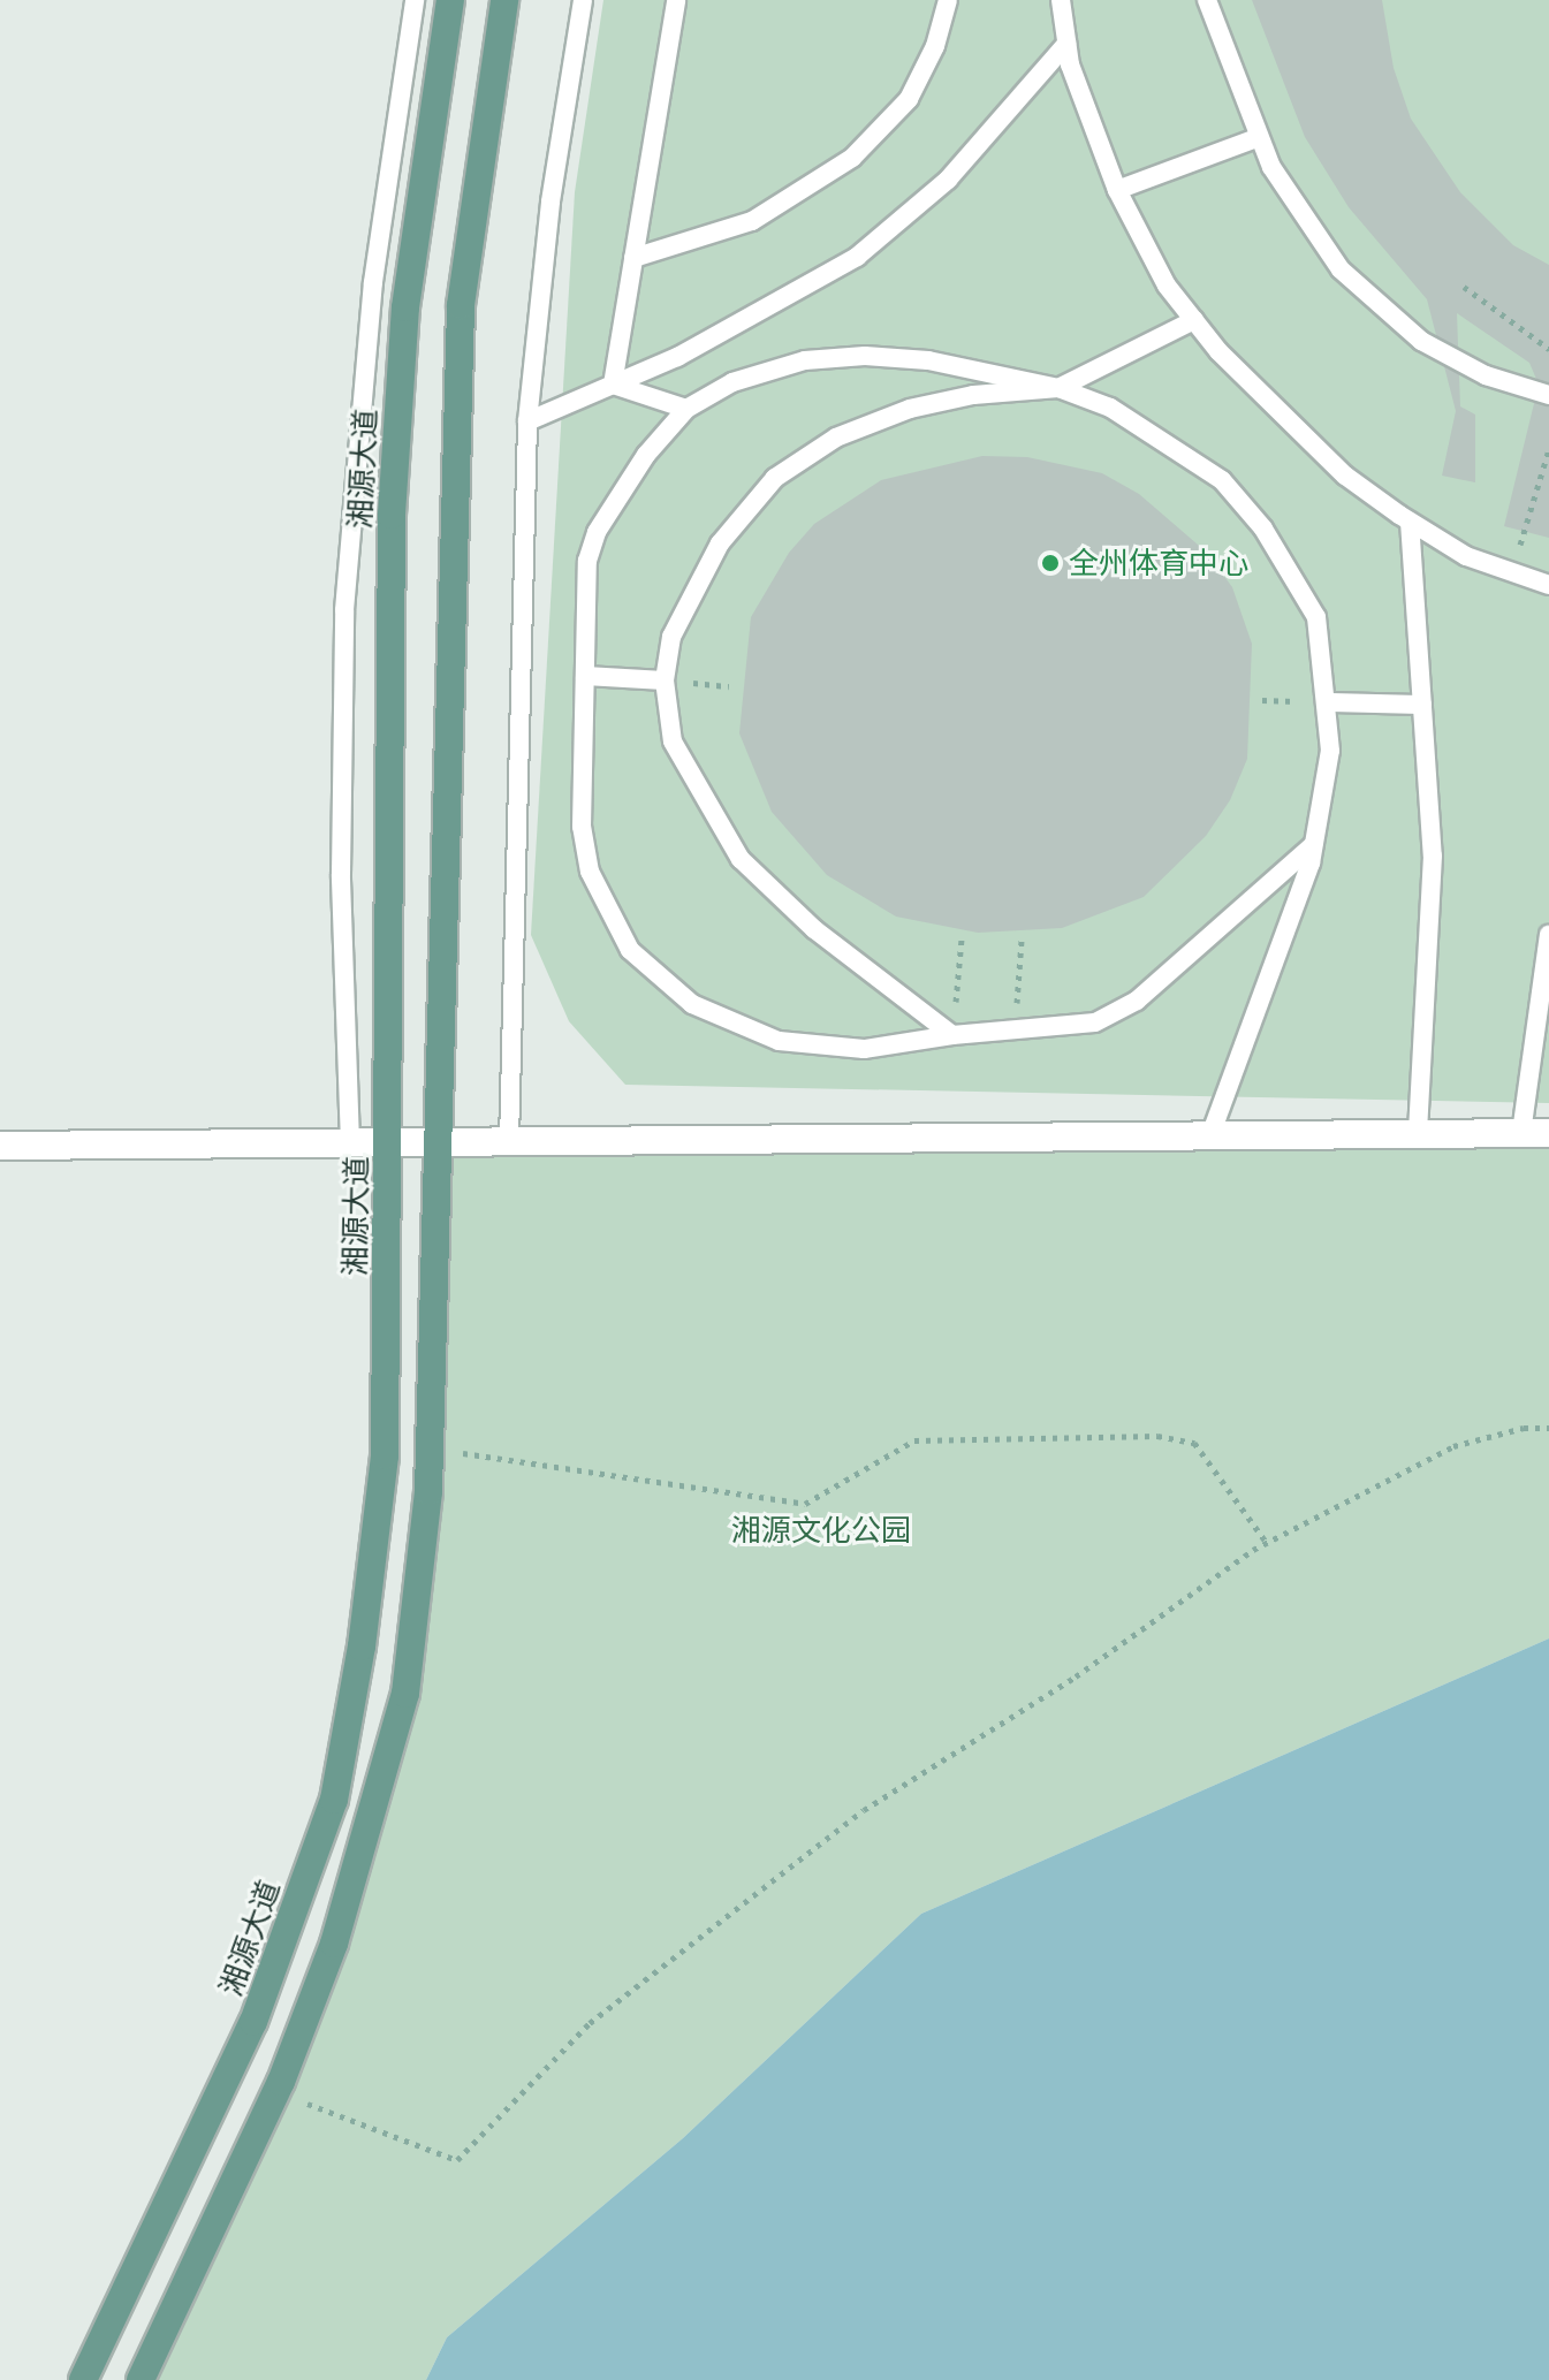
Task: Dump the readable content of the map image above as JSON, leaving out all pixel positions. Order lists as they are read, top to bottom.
{
  "streets": {
    "main road": ["湘源大道"]
  },
  "parks": ["湘源文化公园"],
  "places": ["全州体育中心"]
}
